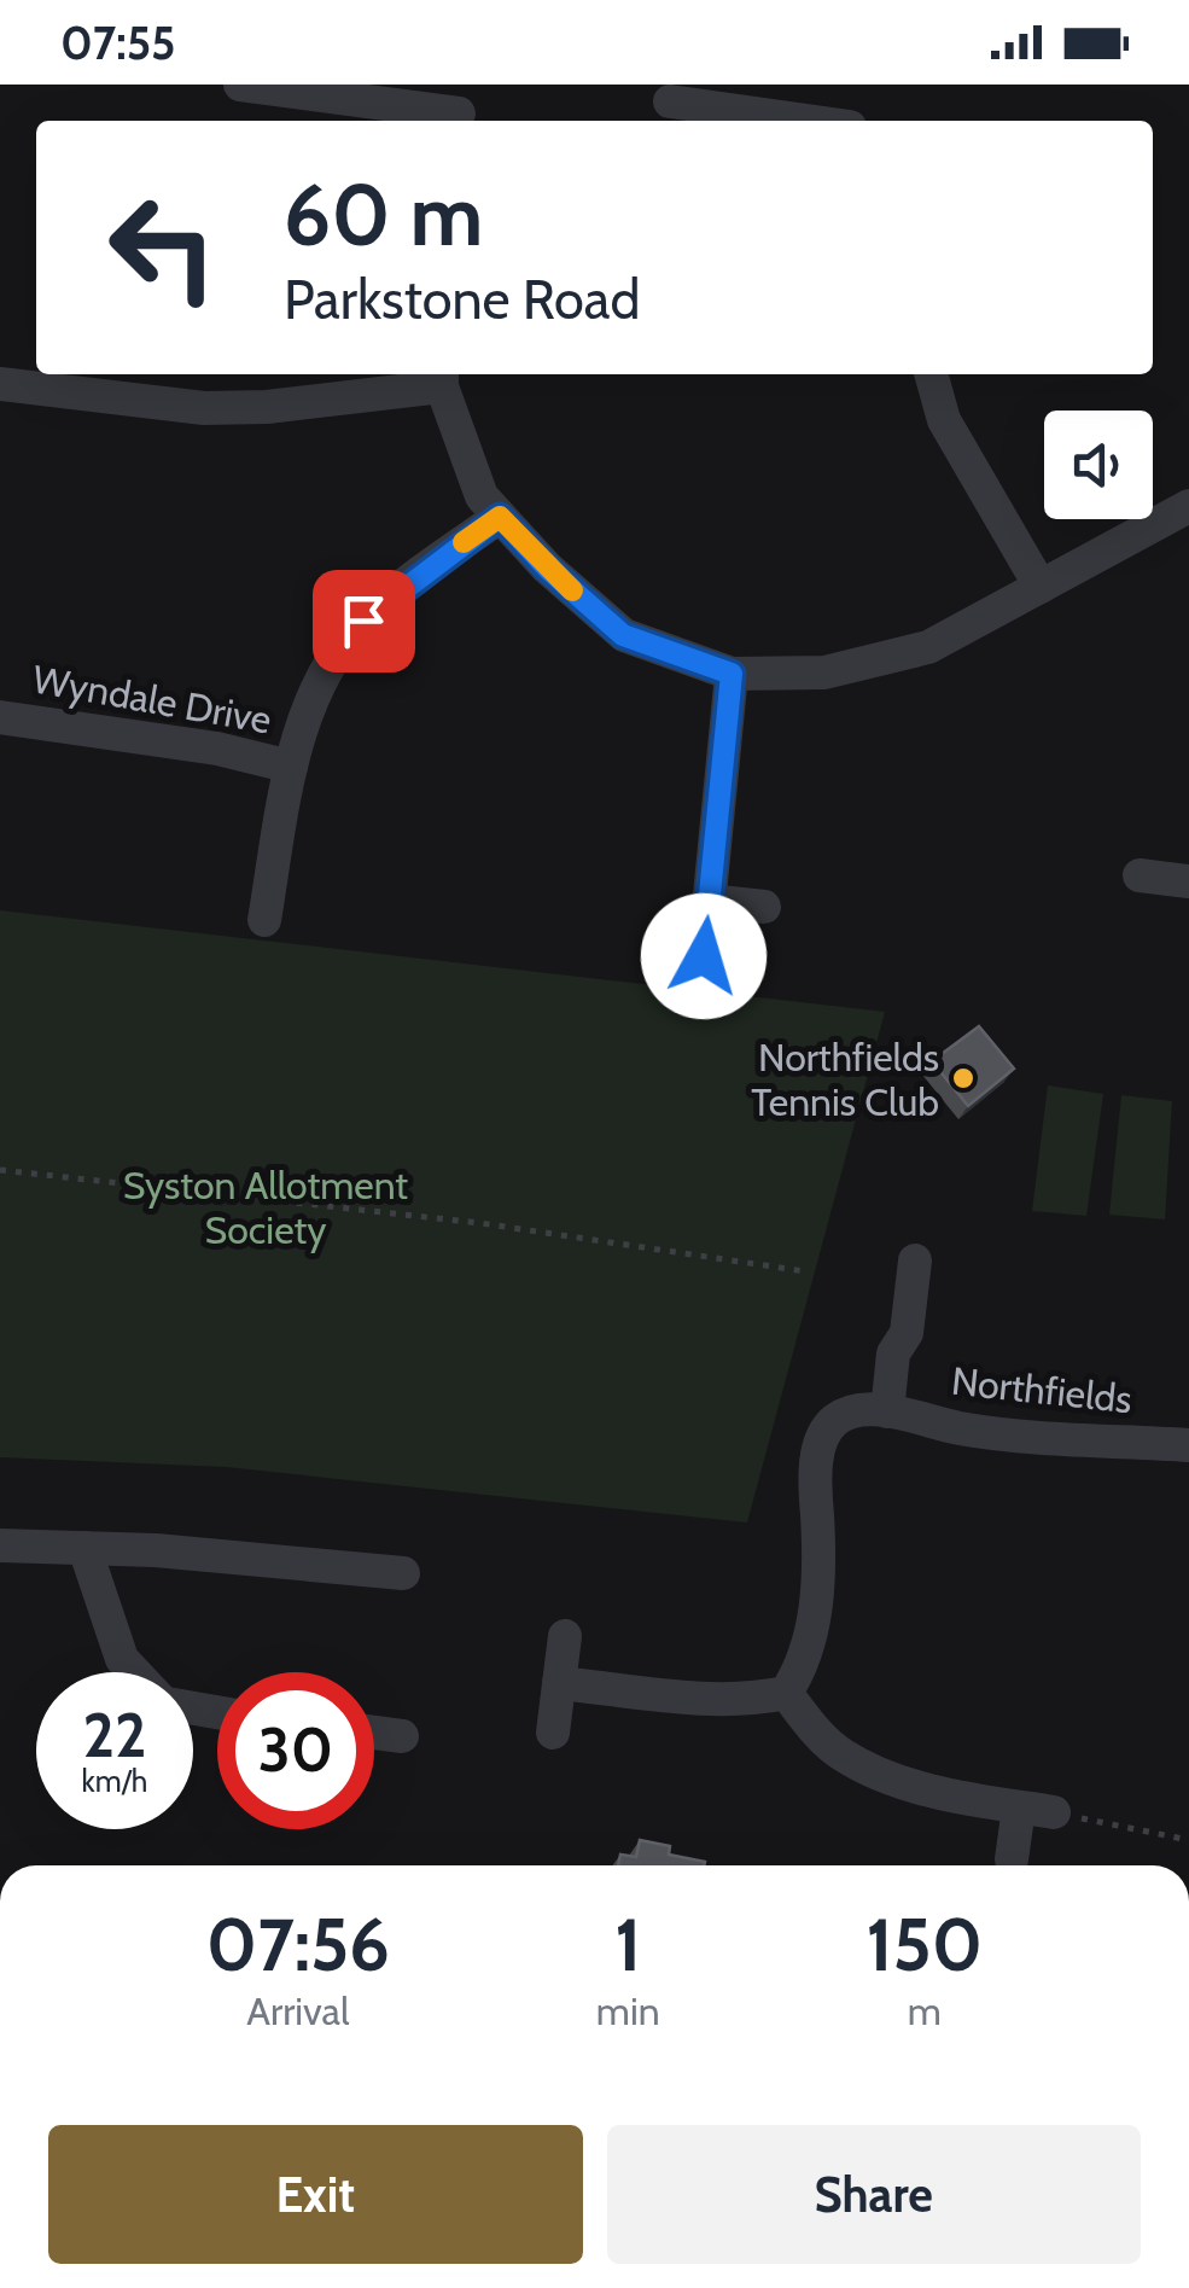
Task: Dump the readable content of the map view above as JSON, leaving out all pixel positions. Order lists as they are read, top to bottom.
{
  "streets": {
    "street": ["Wyndale Drive", "Northfields"]
  },
  "parks": ["Syston Allotment Society"],
  "places": ["Northfields Tennis Club"],
  "page": {
    "status": "07:55",
    "turn": ["60 m", "Parkstone Road"],
    "speed": "22 km/h",
    "limit": "30",
    "eta": [
      "07:56",
      "Arrival",
      "1",
      "min",
      "150",
      "m"
    ],
    "buttons": ["Exit", "Share"]
  }
}
